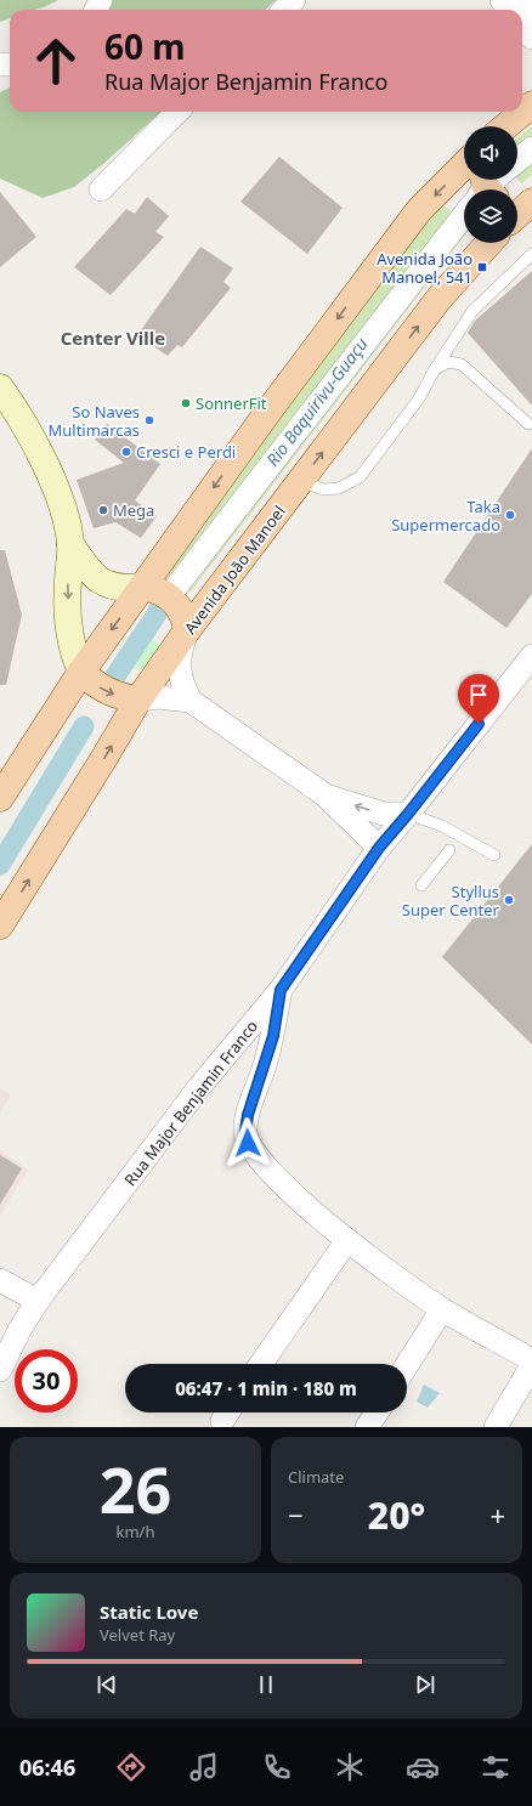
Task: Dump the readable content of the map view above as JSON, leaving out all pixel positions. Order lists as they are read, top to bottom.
{
  "streets": {
    "main road": ["Avenida João Manoel"],
    "street": ["Rua Major Benjamin Franco"]
  },
  "districts": ["Center Ville"],
  "water": ["Rio Baquirivu-Guaçu"],
  "places": {
    "transit": ["Avenida João Manoel, 541"],
    "other": [
      "SonnerFit",
      "So Naves Multimarcas",
      "Cresci e Perdi",
      "Mega",
      "Taka Supermercado",
      "Styllus Super Center"
    ]
  },
  "page": {
    "turn": ["60 m", "Rua Major Benjamin Franco"],
    "limit": "30",
    "trip": "06:47 · 1 min · 180 m",
    "tile": [
      ["26", "km/h"],
      "Climate"
    ],
    "heat": ["−", "20°", "+"],
    "song": ["Static Love", "Velvet Ray"],
    "tabs": "06:46"
  }
}
